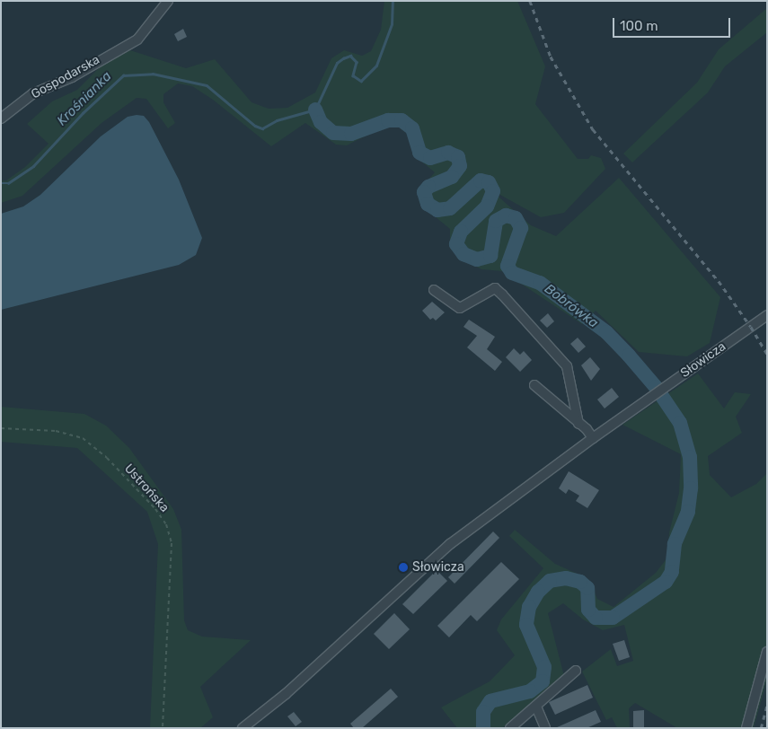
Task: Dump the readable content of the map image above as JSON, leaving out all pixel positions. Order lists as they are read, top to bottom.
{
  "streets": {
    "street": ["Gospodarska", "Słowicza"],
    "path": ["Ustrońska"]
  },
  "water": ["Krośnianka", "Bobrówka"],
  "places": ["Słowicza"],
  "scale_bar": "100 m"
}
